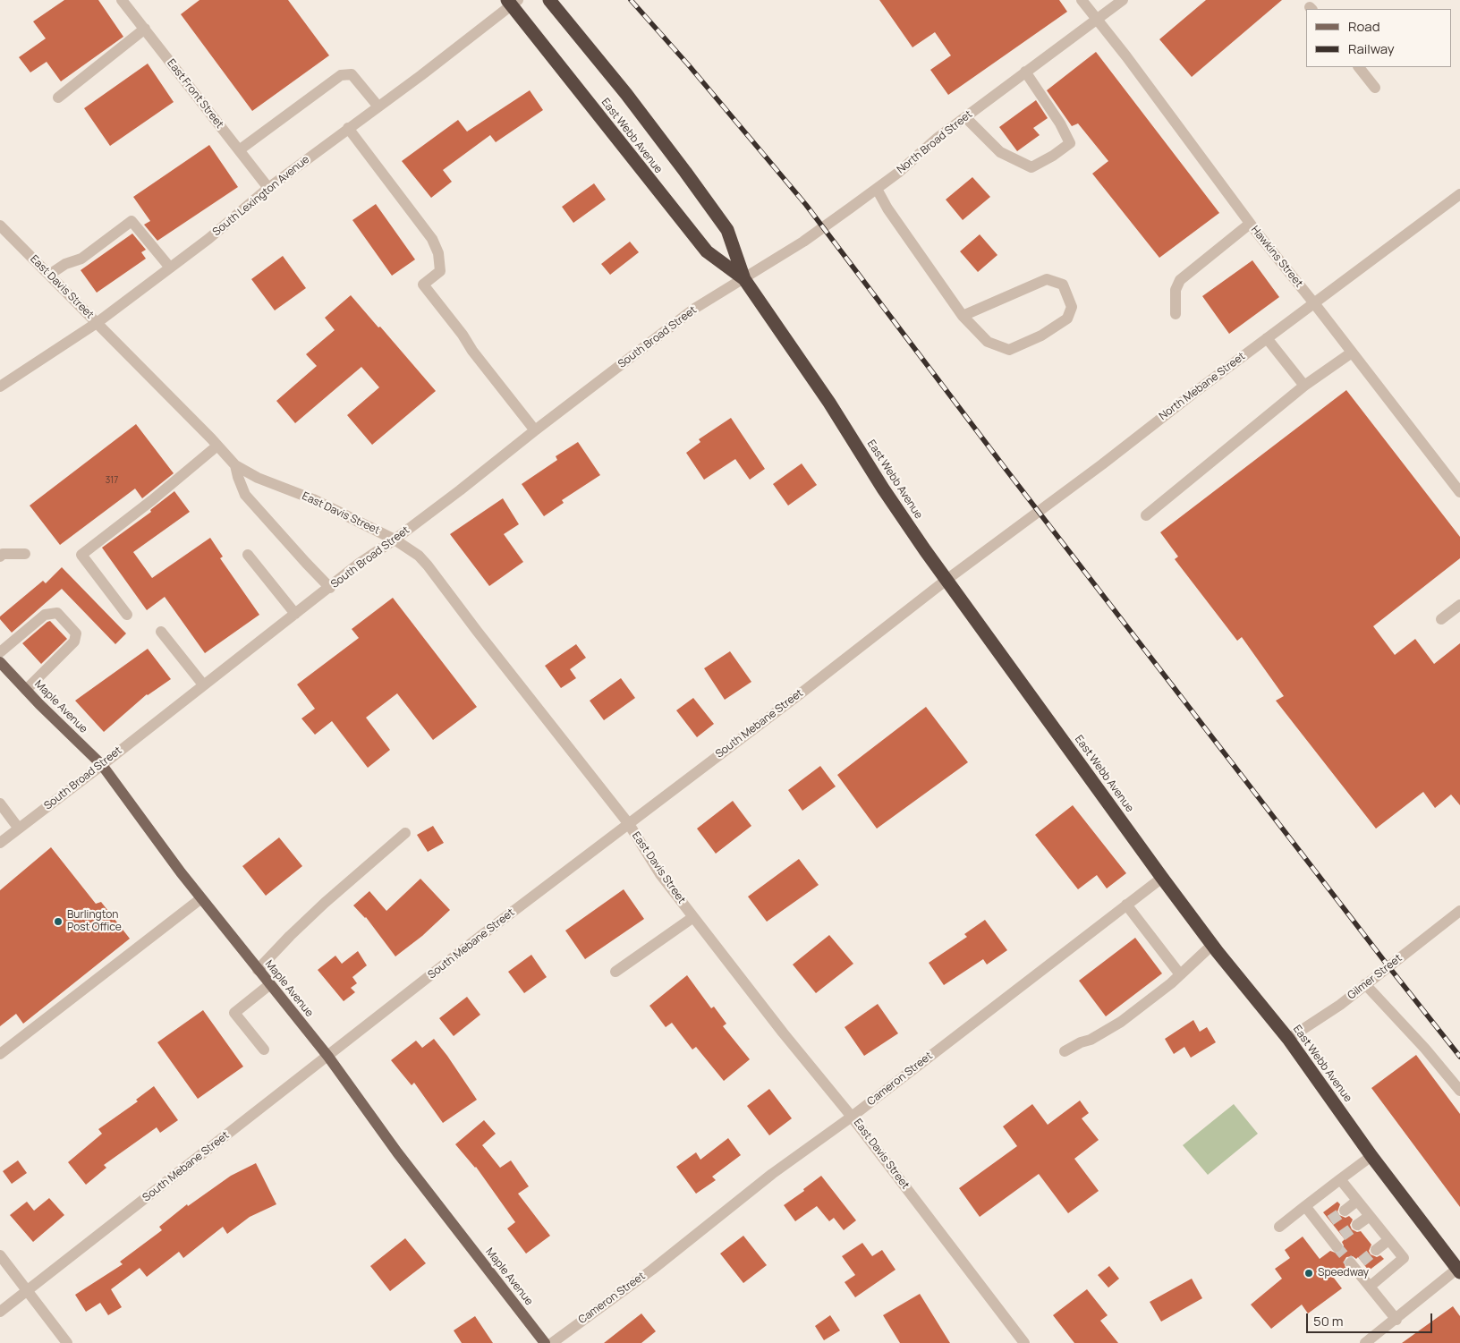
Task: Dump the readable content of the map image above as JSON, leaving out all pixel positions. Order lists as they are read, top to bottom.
{
  "streets": {
    "highway": ["East Webb Avenue"],
    "main road": ["Maple Avenue"],
    "street": [
      "East Front Street",
      "North Broad Street",
      "South Lexington Avenue",
      "Hawkins Street",
      "East Davis Street",
      "South Broad Street",
      "North Mebane Street",
      "South Mebane Street",
      "Gilmer Street",
      "Cameron Street"
    ]
  },
  "crossings": [
    ["East Front Street", "South Lexington Avenue"],
    ["East Webb Avenue", "North Broad Street"],
    ["East Webb Avenue", "South Lexington Avenue"],
    ["East Webb Avenue", "South Broad Street"],
    ["East Webb Avenue", "North Mebane Street"],
    ["East Webb Avenue", "South Mebane Street"],
    ["East Webb Avenue", "Gilmer Street"],
    ["East Webb Avenue", "Cameron Street"],
    ["North Broad Street", "Hawkins Street"],
    ["North Broad Street", "South Broad Street"],
    ["South Lexington Avenue", "East Davis Street"],
    ["Hawkins Street", "North Mebane Street"],
    ["East Davis Street", "South Broad Street"],
    ["East Davis Street", "South Mebane Street"],
    ["East Davis Street", "Cameron Street"],
    ["South Broad Street", "Maple Avenue"],
    ["North Mebane Street", "South Mebane Street"],
    ["Maple Avenue", "South Mebane Street"]
  ],
  "places": ["Burlington Post Office", "Speedway"],
  "house_numbers": ["317"],
  "legend": ["Road", "Railway"],
  "scale_bar": "50 m"
}
